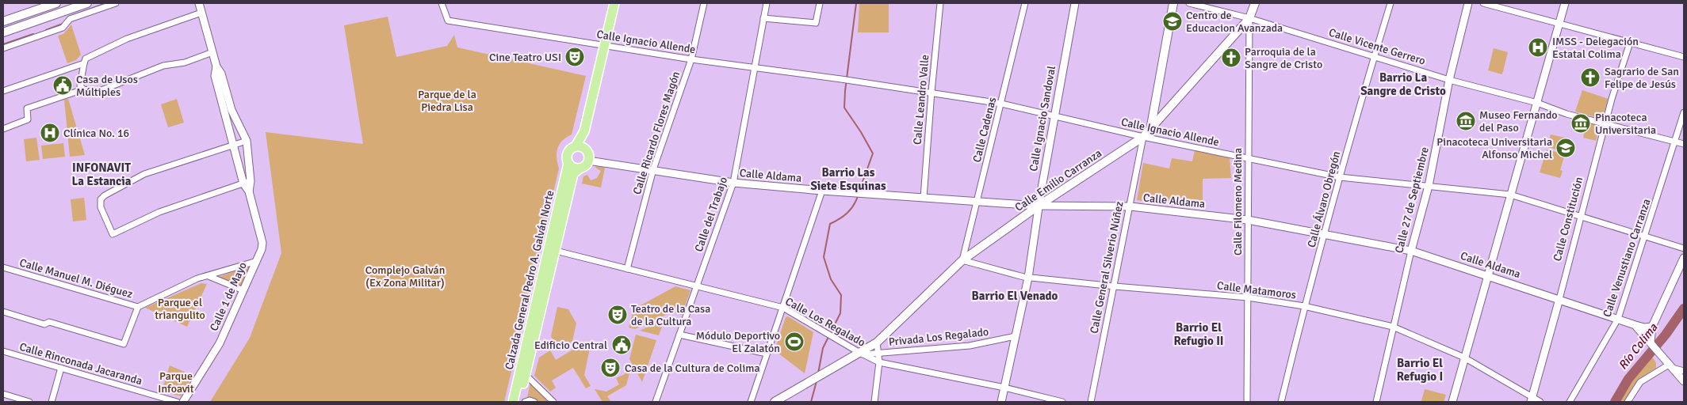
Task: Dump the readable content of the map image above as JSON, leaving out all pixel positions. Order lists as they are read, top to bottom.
{
  "streets": {
    "main road": ["Calle Emilio Carranza", "Calle Filomeno Medina", "Calzada General Pedro A. Galván Norte"],
    "street": [
      "Calle Ignacio Allende",
      "Calle Vicente Gerrero",
      "Calle Leandro Valle",
      "Calle Ignacio Sandoval",
      "Calle Cadenas",
      "Calle Ricardo Flores Magón",
      "Calle Aldama",
      "Calle Álvaro Obregón",
      "Calle 27 de Septiembre",
      "Calle del Trabajo",
      "Calle Constitución",
      "Calle Venustiano Carranza",
      "Calle General Silverio Núñez",
      "Calle Manuel M. Diéguez",
      "Calle Matamoros",
      "Calle 1 de Mayo",
      "Calle Los Regalado",
      "Privada Los Regalado",
      "Calle Rinconada Jacaranda"
    ]
  },
  "crossings": [
    ["Calle Ignacio Allende", "Calle Leandro Valle"],
    ["Calle Ignacio Allende", "Calle Ignacio Sandoval"],
    ["Calle Ignacio Allende", "Calle Cadenas"],
    ["Calle Ignacio Allende", "Calle Ricardo Flores Magón"],
    ["Calle Ignacio Allende", "Calle Emilio Carranza"],
    ["Calle Ignacio Allende", "Calle Álvaro Obregón"],
    ["Calle Ignacio Allende", "Calle 27 de Septiembre"],
    ["Calle Ignacio Allende", "Calle Filomeno Medina"],
    ["Calle Ignacio Allende", "Calle del Trabajo"],
    ["Calle Ignacio Allende", "Calle Constitución"],
    ["Calle Ignacio Allende", "Calle Venustiano Carranza"],
    ["Calle Ignacio Allende", "Calle General Silverio Núñez"],
    ["Calle Ignacio Allende", "Calzada General Pedro A. Galván Norte"],
    ["Calle Vicente Gerrero", "Calle Emilio Carranza"],
    ["Calle Vicente Gerrero", "Calle Álvaro Obregón"],
    ["Calle Vicente Gerrero", "Calle 27 de Septiembre"],
    ["Calle Vicente Gerrero", "Calle Filomeno Medina"],
    ["Calle Vicente Gerrero", "Calle Constitución"],
    ["Calle Vicente Gerrero", "Calle Venustiano Carranza"],
    ["Calle Leandro Valle", "Calle Aldama"],
    ["Calle Ignacio Sandoval", "Calle Aldama"],
    ["Calle Ignacio Sandoval", "Calle Emilio Carranza"],
    ["Calle Ignacio Sandoval", "Calle Matamoros"],
    ["Calle Ignacio Sandoval", "Calle Los Regalado"],
    ["Calle Ignacio Sandoval", "Privada Los Regalado"],
    ["Calle Cadenas", "Calle Aldama"],
    ["Calle Cadenas", "Calle Emilio Carranza"],
    ["Calle Cadenas", "Calle Matamoros"],
    ["Calle Ricardo Flores Magón", "Calle Aldama"],
    ["Calle Ricardo Flores Magón", "Calle Los Regalado"],
    ["Calle Aldama", "Calle Emilio Carranza"],
    ["Calle Aldama", "Calle Álvaro Obregón"],
    ["Calle Aldama", "Calle 27 de Septiembre"],
    ["Calle Aldama", "Calle Filomeno Medina"],
    ["Calle Aldama", "Calle del Trabajo"],
    ["Calle Aldama", "Calle Constitución"],
    ["Calle Aldama", "Calle Venustiano Carranza"],
    ["Calle Aldama", "Calle General Silverio Núñez"],
    ["Calle Aldama", "Calzada General Pedro A. Galván Norte"],
    ["Calle Emilio Carranza", "Calle Filomeno Medina"],
    ["Calle Emilio Carranza", "Calle General Silverio Núñez"],
    ["Calle Emilio Carranza", "Calle Matamoros"],
    ["Calle Emilio Carranza", "Calle Los Regalado"],
    ["Calle Emilio Carranza", "Privada Los Regalado"],
    ["Calle Álvaro Obregón", "Calle Matamoros"],
    ["Calle 27 de Septiembre", "Calle Matamoros"],
    ["Calle Filomeno Medina", "Calle Matamoros"],
    ["Calle del Trabajo", "Calle Los Regalado"],
    ["Calle Constitución", "Calle Matamoros"],
    ["Calle General Silverio Núñez", "Calle Matamoros"],
    ["Calle Manuel M. Diéguez", "Calle 1 de Mayo"],
    ["Calzada General Pedro A. Galván Norte", "Calle Los Regalado"],
    ["Calle Los Regalado", "Privada Los Regalado"]
  ],
  "districts": [
    "Barrio La Sangre de Cristo",
    "INFONAVIT La Estancia",
    "Barrio Las Siete Esquinas",
    "Barrio El Venado",
    "Barrio El Refugio II",
    "Barrio El Refugio I"
  ],
  "water": ["Río Colima"],
  "parks": [
    "Parque de la Piedra Lisa",
    "Complejo Galván (Ex Zona Militar)",
    "Parque el triangulito",
    "Parque Infoavit"
  ],
  "places": {
    "school or university": ["Centro de Educacion Avanzada", "Pinacoteca Universitaria Alfonso Michel"],
    "hospital": ["IMSS - Delegación Estatal Colima", "Clínica No. 16"],
    "theatre": ["Cine Teatro USI", "Teatro de la Casa de la Cultura", "Casa de la Cultura de Colima"],
    "church": ["Parroquia de la Sangre de Cristo", "Sagrario de San Felipe de Jesús"],
    "public building": ["Casa de Usos Múltiples", "Edificio Central"],
    "museum": ["Museo Fernando del Paso", "Pinacoteca Universitaria"],
    "sports": ["Módulo Deportivo El Zalatón"]
  }
}
